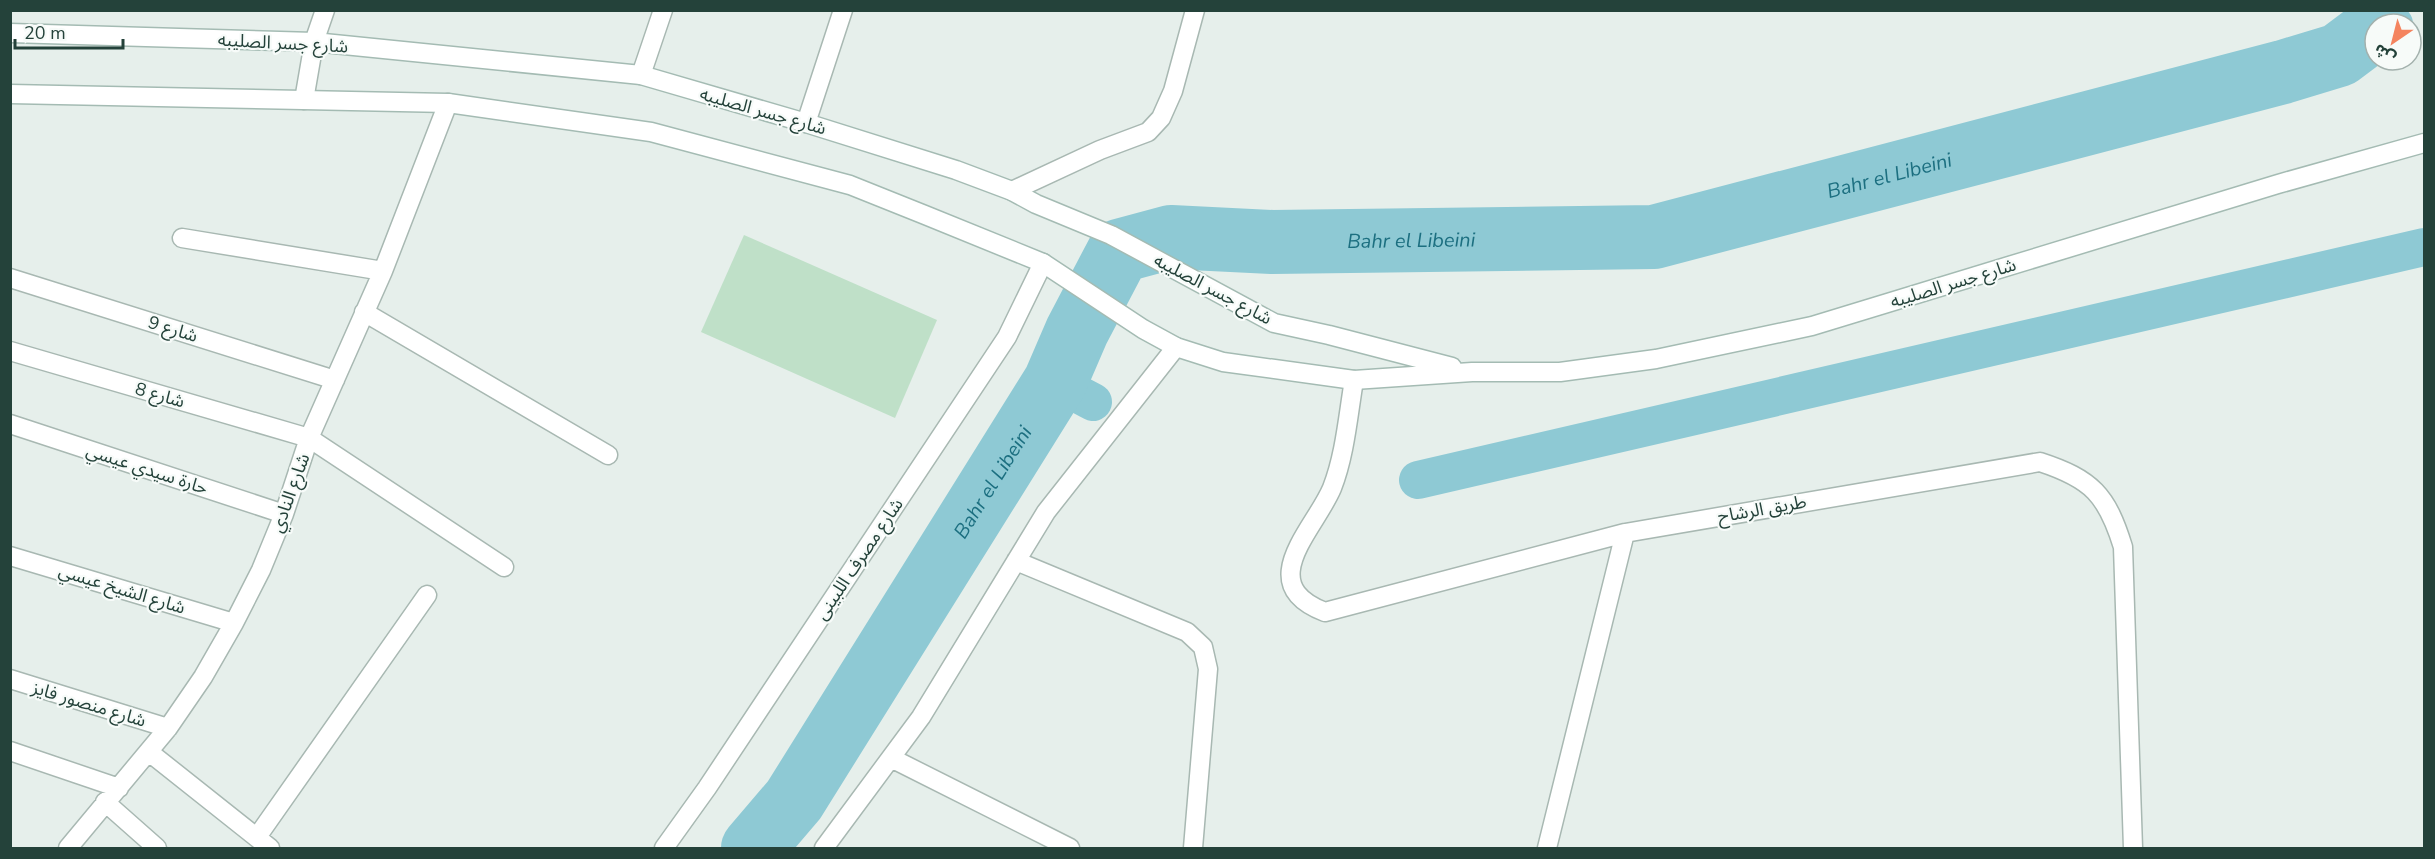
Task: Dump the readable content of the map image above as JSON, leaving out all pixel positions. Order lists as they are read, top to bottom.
{
  "streets": {
    "street": [
      "شارع جسر الصليبه",
      "شارع 9",
      "شارع 8",
      "حارة سيدي عيسي",
      "شارع النادي",
      "طريق الرشاح",
      "شارع مصرف اللبينى",
      "شارع الشيخ عيسي",
      "شارع منصور فايز"
    ]
  },
  "crossings": [
    ["شارع جسر الصليبه", "شارع النادي"],
    ["شارع جسر الصليبه", "طريق الرشاح"],
    ["شارع جسر الصليبه", "شارع مصرف اللبينى"],
    ["شارع 9", "شارع النادي"],
    ["شارع 8", "شارع النادي"],
    ["حارة سيدي عيسي", "شارع النادي"],
    ["شارع النادي", "شارع الشيخ عيسي"],
    ["شارع النادي", "شارع منصور فايز"]
  ],
  "water": ["Bahr el Libeini"],
  "scale_bar": "20 m",
  "north": "bottom left"
}
